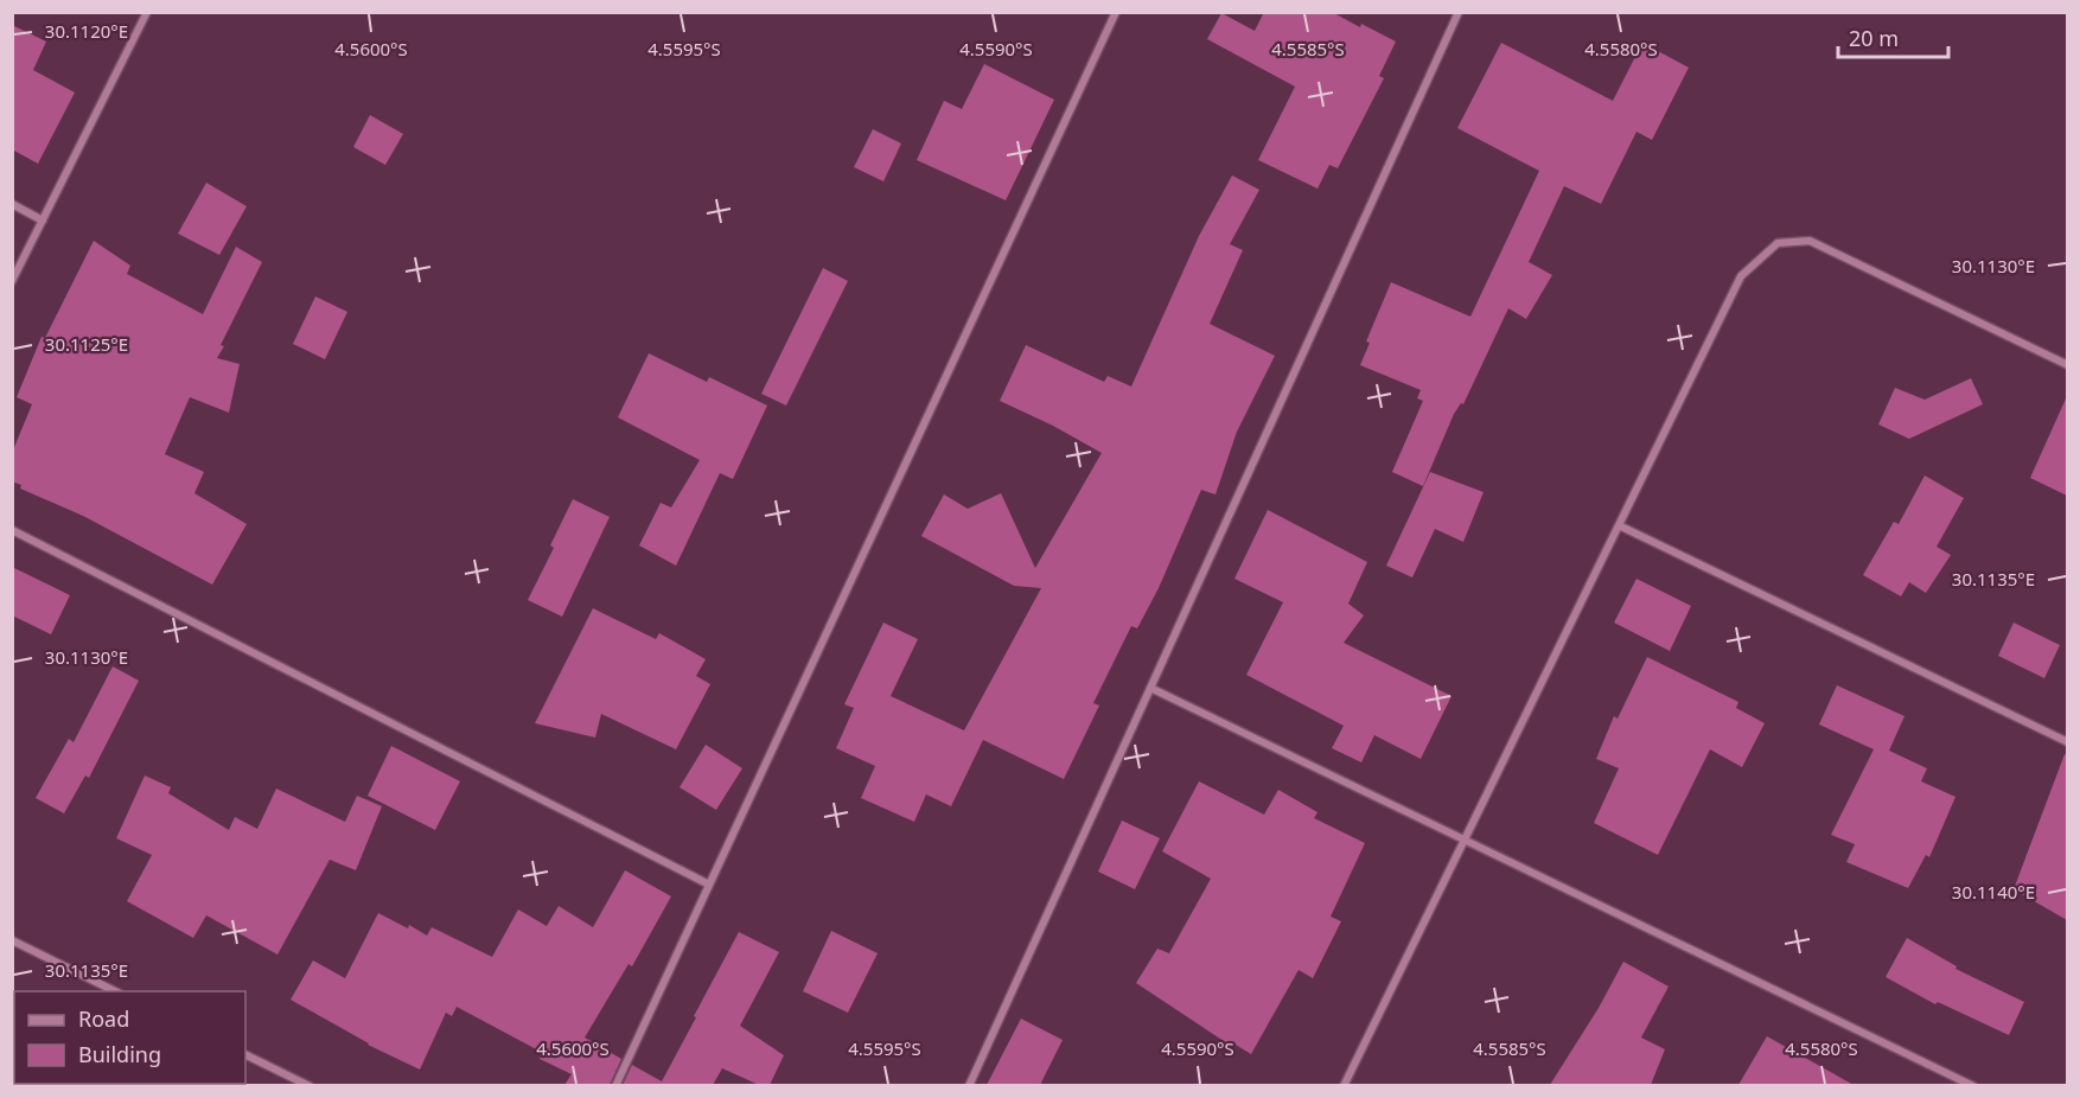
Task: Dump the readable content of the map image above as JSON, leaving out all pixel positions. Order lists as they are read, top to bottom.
{
  "legend": ["Road", "Building"],
  "scale_bar": "20 m",
  "coordinates": [
    "30.1120°E",
    "4.5600°S",
    "4.5590°S",
    "4.5585°S",
    "4.5580°S",
    "4.5595°S",
    "30.1130°E",
    "30.1125°E",
    "30.1135°E",
    "30.1140°E"
  ]
}
